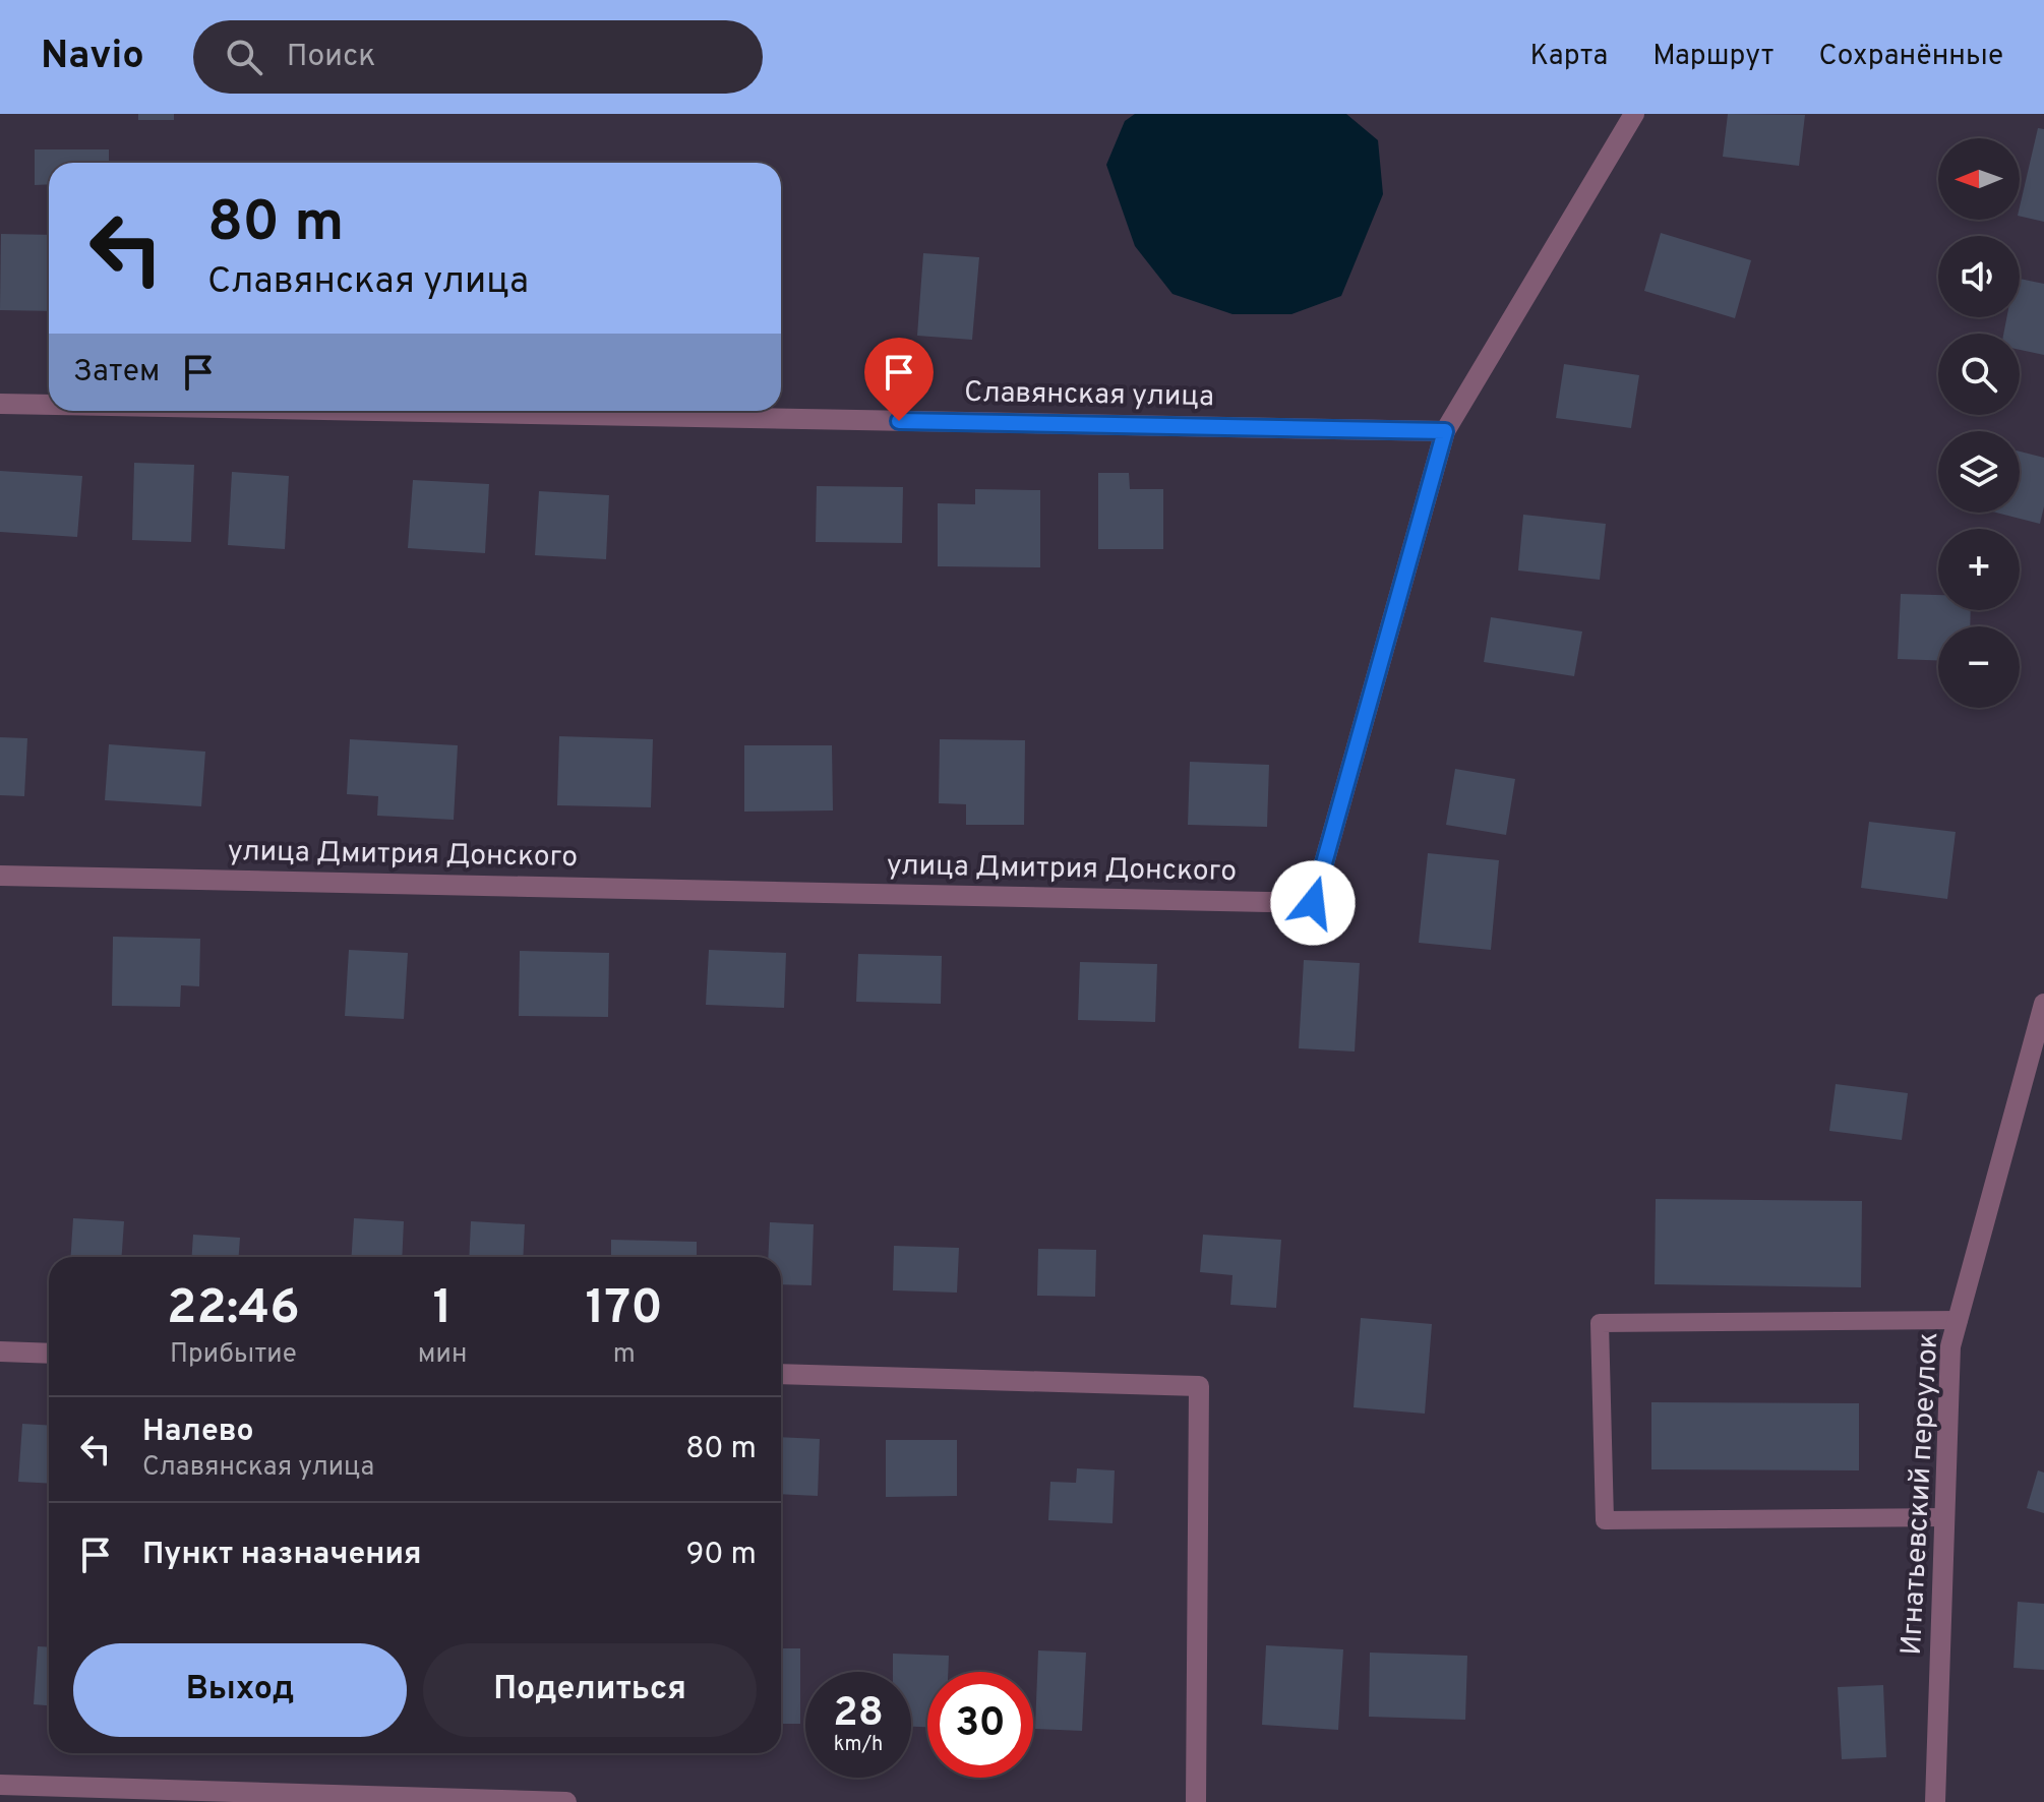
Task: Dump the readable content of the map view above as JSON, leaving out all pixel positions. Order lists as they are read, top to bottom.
{
  "streets": {
    "street": ["Славянская улица", "улица Дмитрия Донского", "Игнатьевский переулок"]
  },
  "crossings": [
    ["Славянская улица", "улица Дмитрия Донского"]
  ],
  "north": "left",
  "page": {
    "header": "Navio",
    "search": "Поиск",
    "nav": ["Карта", "Маршрут", "Сохранённые"],
    "map_buttons": ["+", "−"],
    "turn": ["80 m", "Славянская улица"],
    "then": "Затем",
    "eta": [
      "22:46",
      "Прибытие",
      "1",
      "мин",
      "170",
      "m"
    ],
    "list": [
      {
        "name": "Налево",
        "note": "Славянская улица",
        "value": "80 m"
      },
      {
        "name": "Пункт назначения",
        "value": "90 m"
      }
    ],
    "buttons": ["Выход", "Поделиться"],
    "speed": "28 km/h",
    "limit": "30"
  }
}
